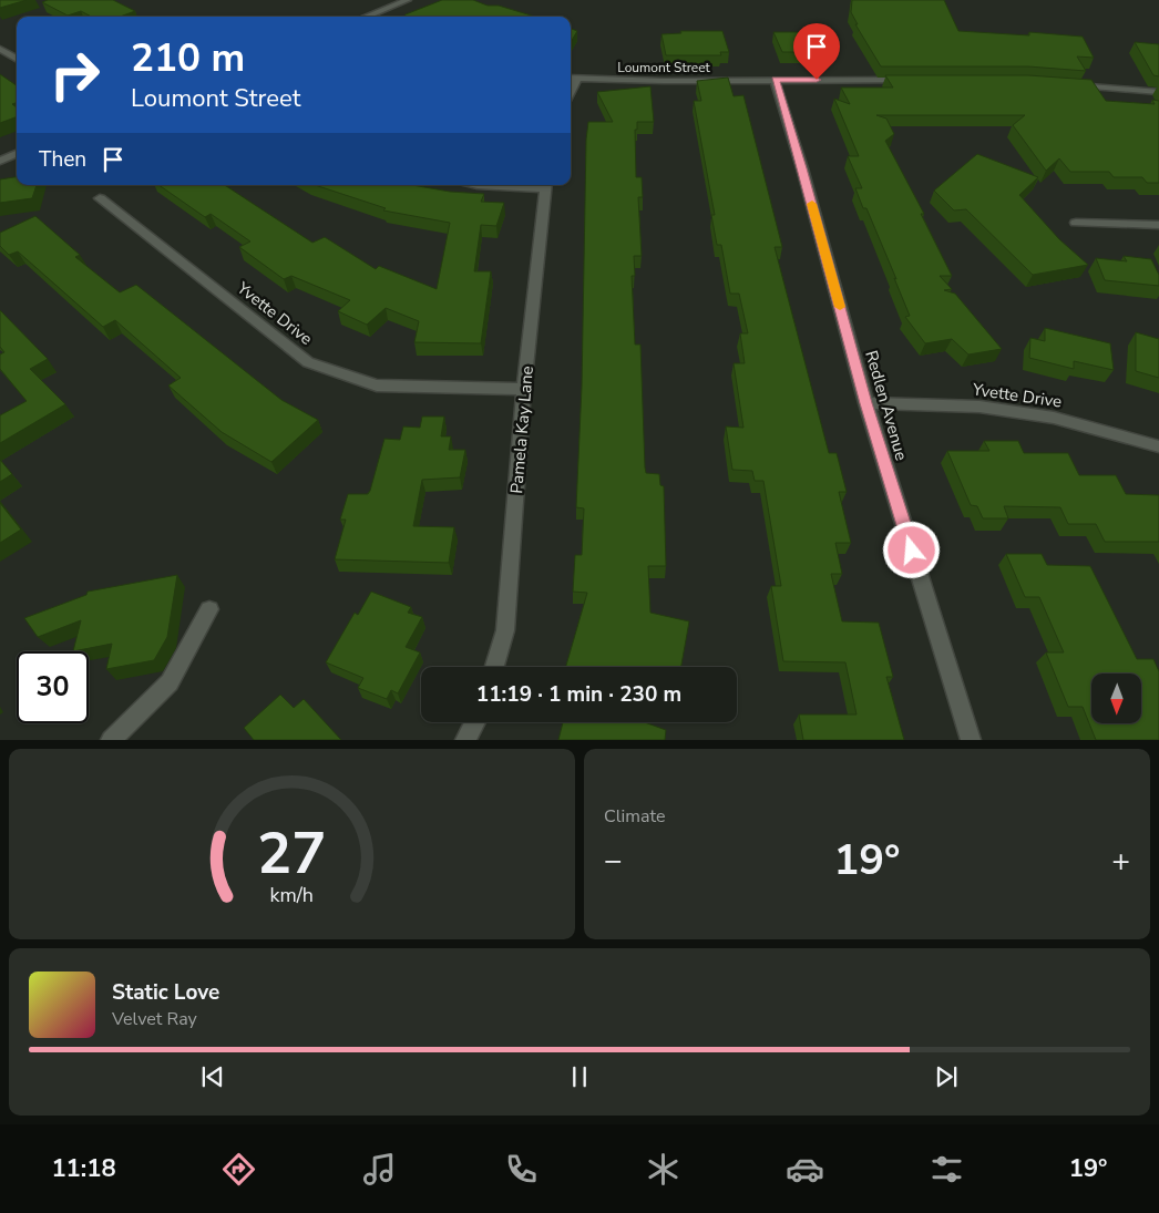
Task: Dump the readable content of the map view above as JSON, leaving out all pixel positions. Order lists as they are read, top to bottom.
{
  "streets": {
    "street": [
      "Loumont Street",
      "Yvette Drive",
      "Redlen Avenue",
      "Pamela Kay Lane"
    ]
  },
  "crossings": [
    ["Loumont Street", "Redlen Avenue"],
    ["Yvette Drive", "Redlen Avenue"],
    ["Yvette Drive", "Pamela Kay Lane"]
  ],
  "north": "bottom",
  "page": {
    "turn": ["210 m", "Loumont Street"],
    "then": "Then",
    "limit": "30",
    "trip": "11:19 · 1 min · 230 m",
    "tile": "Climate",
    "heat": ["−", "19°", "+"],
    "song": ["Static Love", "Velvet Ray"],
    "tabs": ["11:18", "19°"],
    "gauge": ["27", "km/h"]
  }
}
